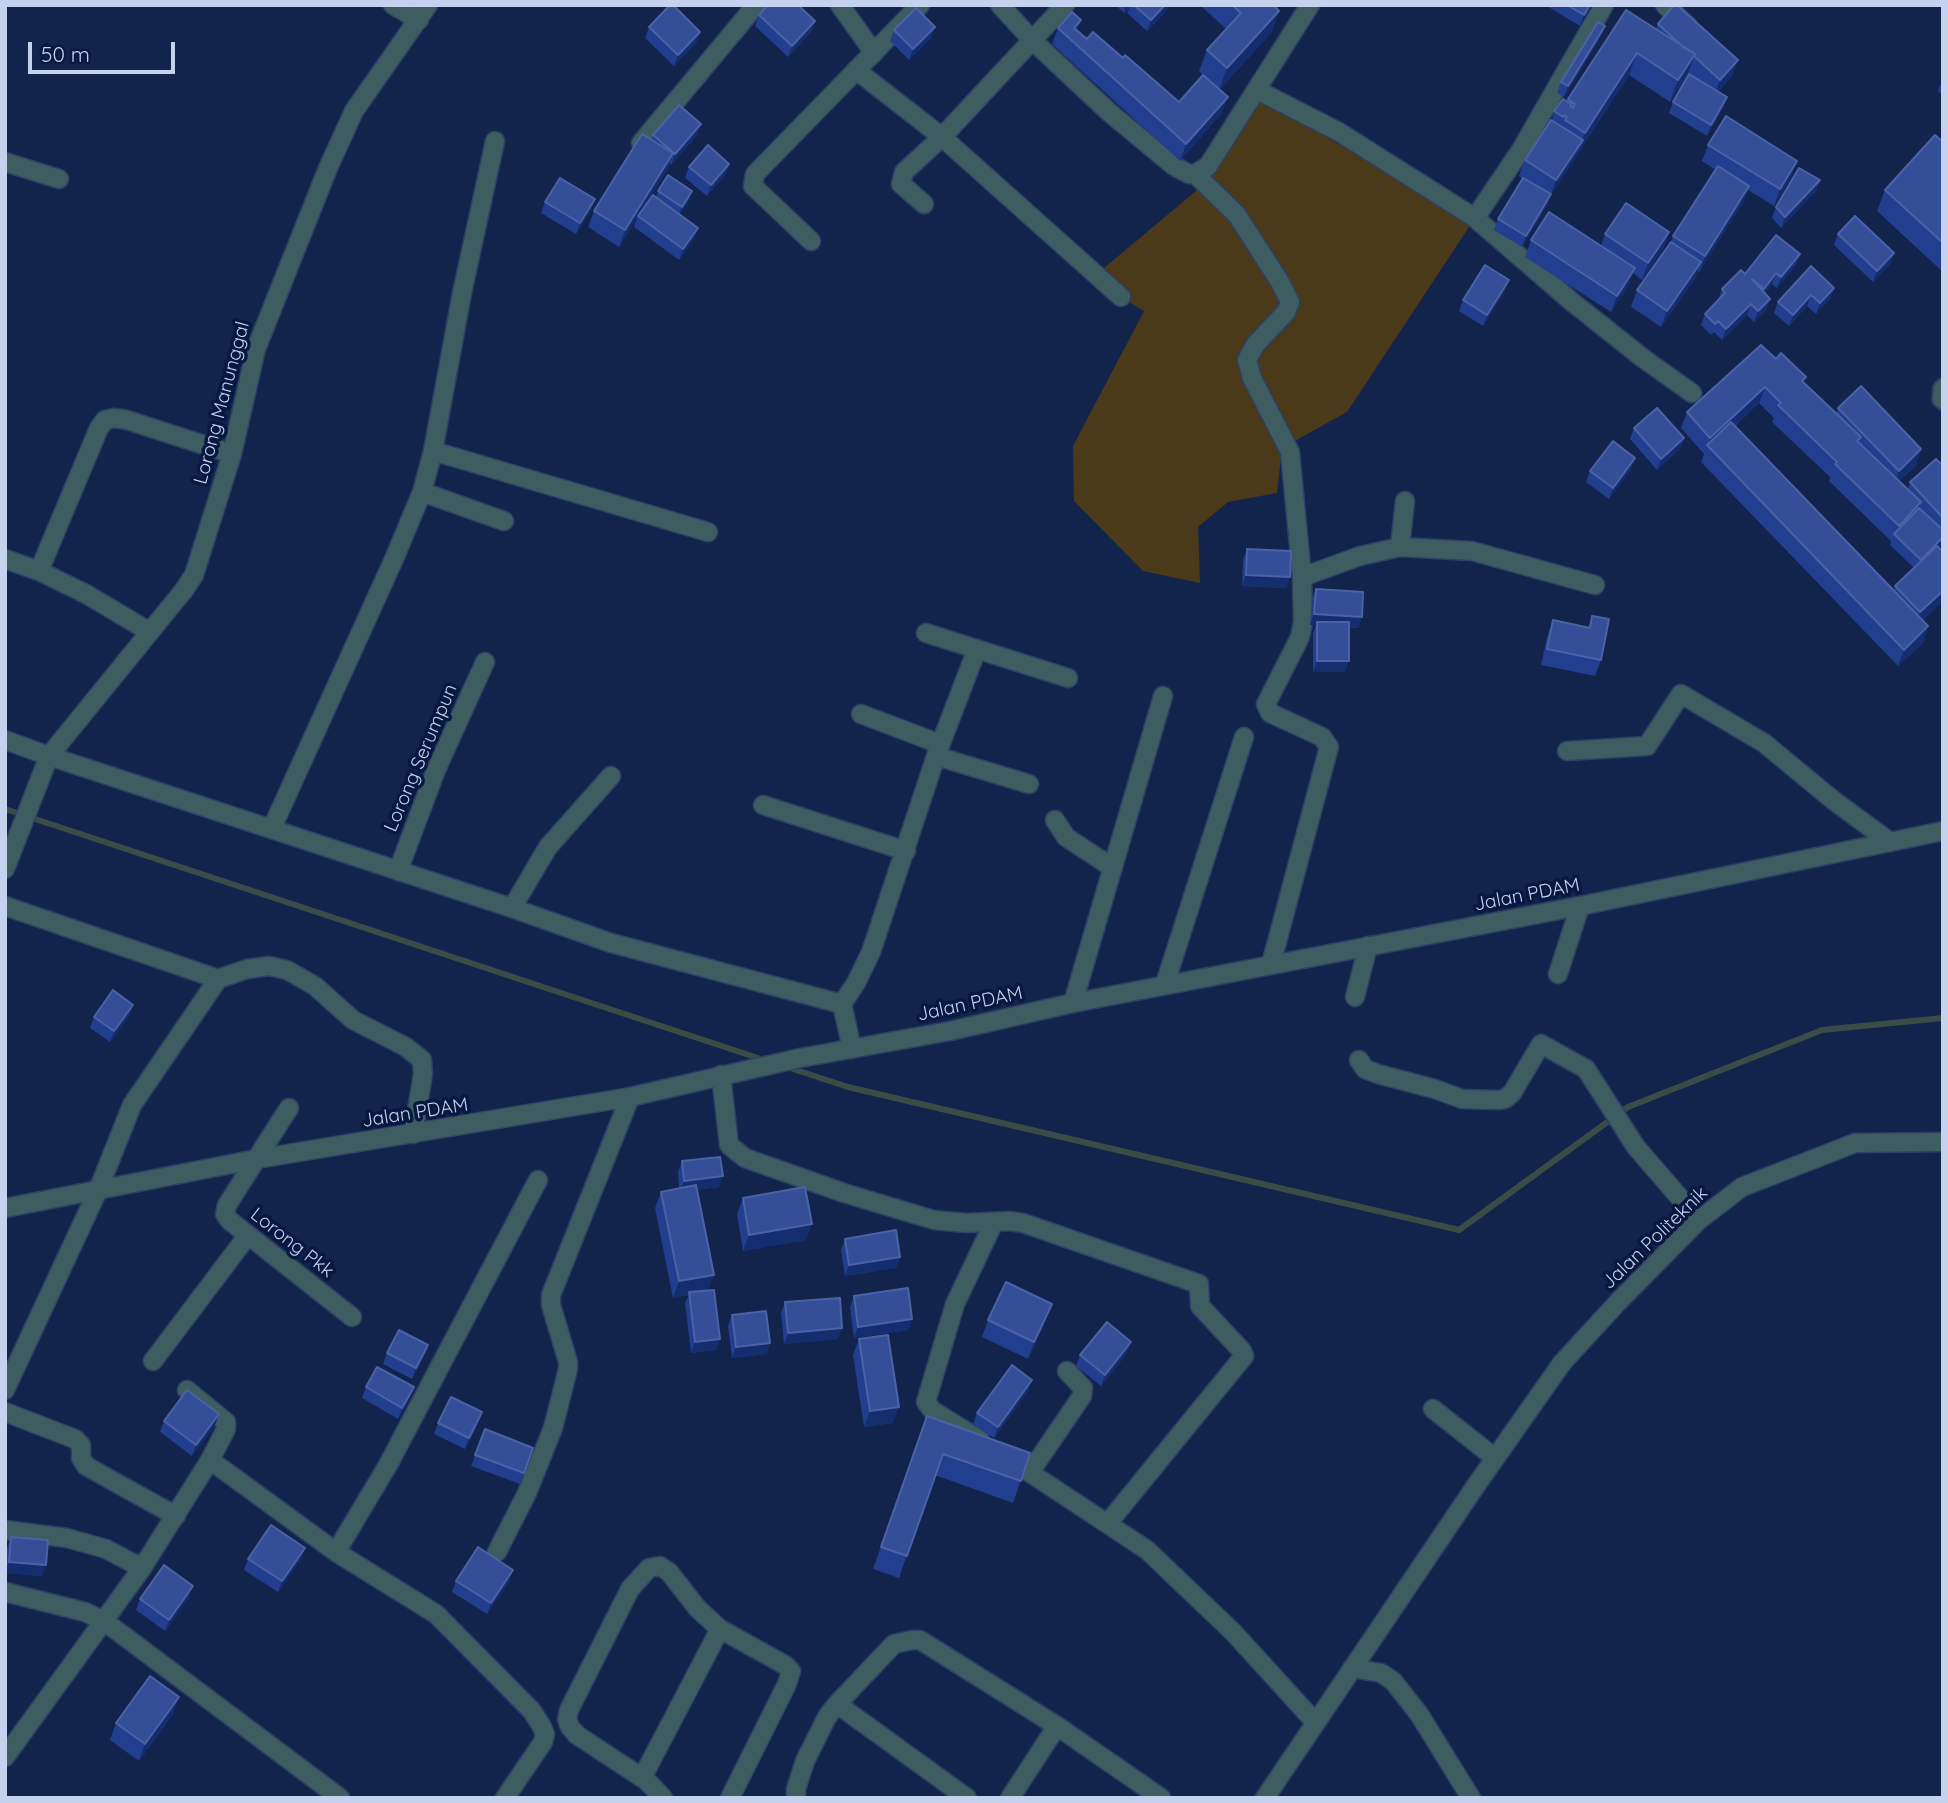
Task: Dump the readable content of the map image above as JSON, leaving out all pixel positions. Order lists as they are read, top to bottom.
{
  "streets": {
    "street": [
      "Lorong Manunggal",
      "Lorong Serumpun",
      "Jalan PDAM",
      "Jalan Politeknik",
      "Lorong Pkk"
    ]
  },
  "crossings": [
    ["Jalan PDAM", "Lorong Pkk"]
  ],
  "scale_bar": "50 m"
}
